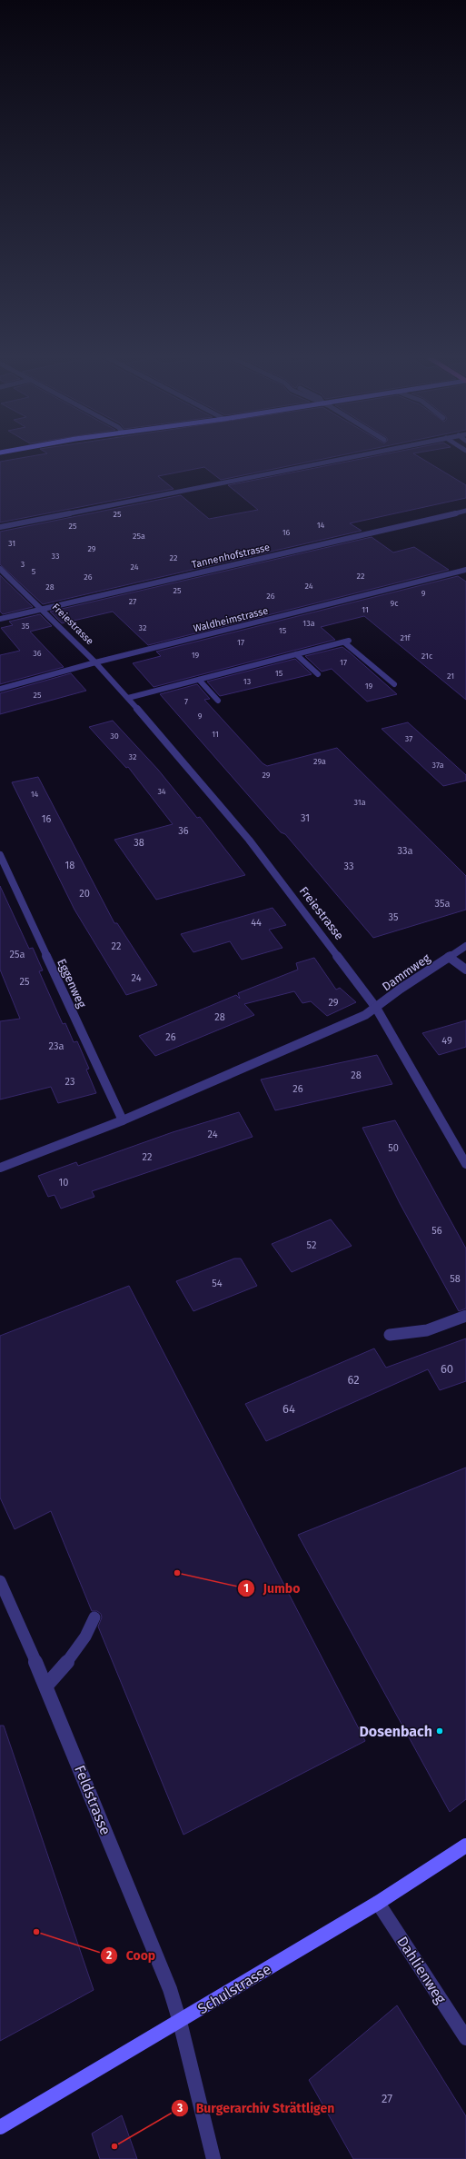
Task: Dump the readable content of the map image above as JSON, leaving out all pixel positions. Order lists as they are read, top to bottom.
{
  "streets": {
    "main road": ["Schulstrasse"],
    "street": [
      "Tannenhofstrasse",
      "Waldheimstrasse",
      "Freiestrasse",
      "Dammweg",
      "Eggenweg",
      "Feldstrasse",
      "Dahlienweg"
    ]
  },
  "crossings": [
    ["Tannenhofstrasse", "Freiestrasse"],
    ["Waldheimstrasse", "Freiestrasse"],
    ["Freiestrasse", "Dammweg"],
    ["Feldstrasse", "Schulstrasse"],
    ["Dahlienweg", "Schulstrasse"]
  ],
  "places": [
    "Jumbo",
    "Dosenbach",
    "Coop",
    "Burgerarchiv Strättligen"
  ],
  "house_numbers": [
    "25",
    "14",
    "25",
    "16",
    "25a",
    "31",
    "29",
    "33",
    "22",
    "3",
    "24",
    "5",
    "22",
    "26",
    "24",
    "28",
    "25",
    "9",
    "26",
    "27",
    "9c",
    "11",
    "13a",
    "35",
    "32",
    "15",
    "21f",
    "17",
    "36",
    "19",
    "21c",
    "17",
    "15",
    "21",
    "13",
    "19",
    "25",
    "7",
    "9",
    "11",
    "30",
    "37",
    "32",
    "29a",
    "37a",
    "29",
    "34",
    "14",
    "31a",
    "31",
    "16",
    "36",
    "38",
    "33a",
    "18",
    "33",
    "20",
    "35a",
    "35",
    "44",
    "22",
    "25a",
    "24",
    "25",
    "29",
    "28",
    "26",
    "49",
    "23a",
    "28",
    "23",
    "26",
    "24",
    "50",
    "22",
    "10",
    "56",
    "52",
    "58",
    "54",
    "60",
    "62",
    "64",
    "27"
  ]
}
